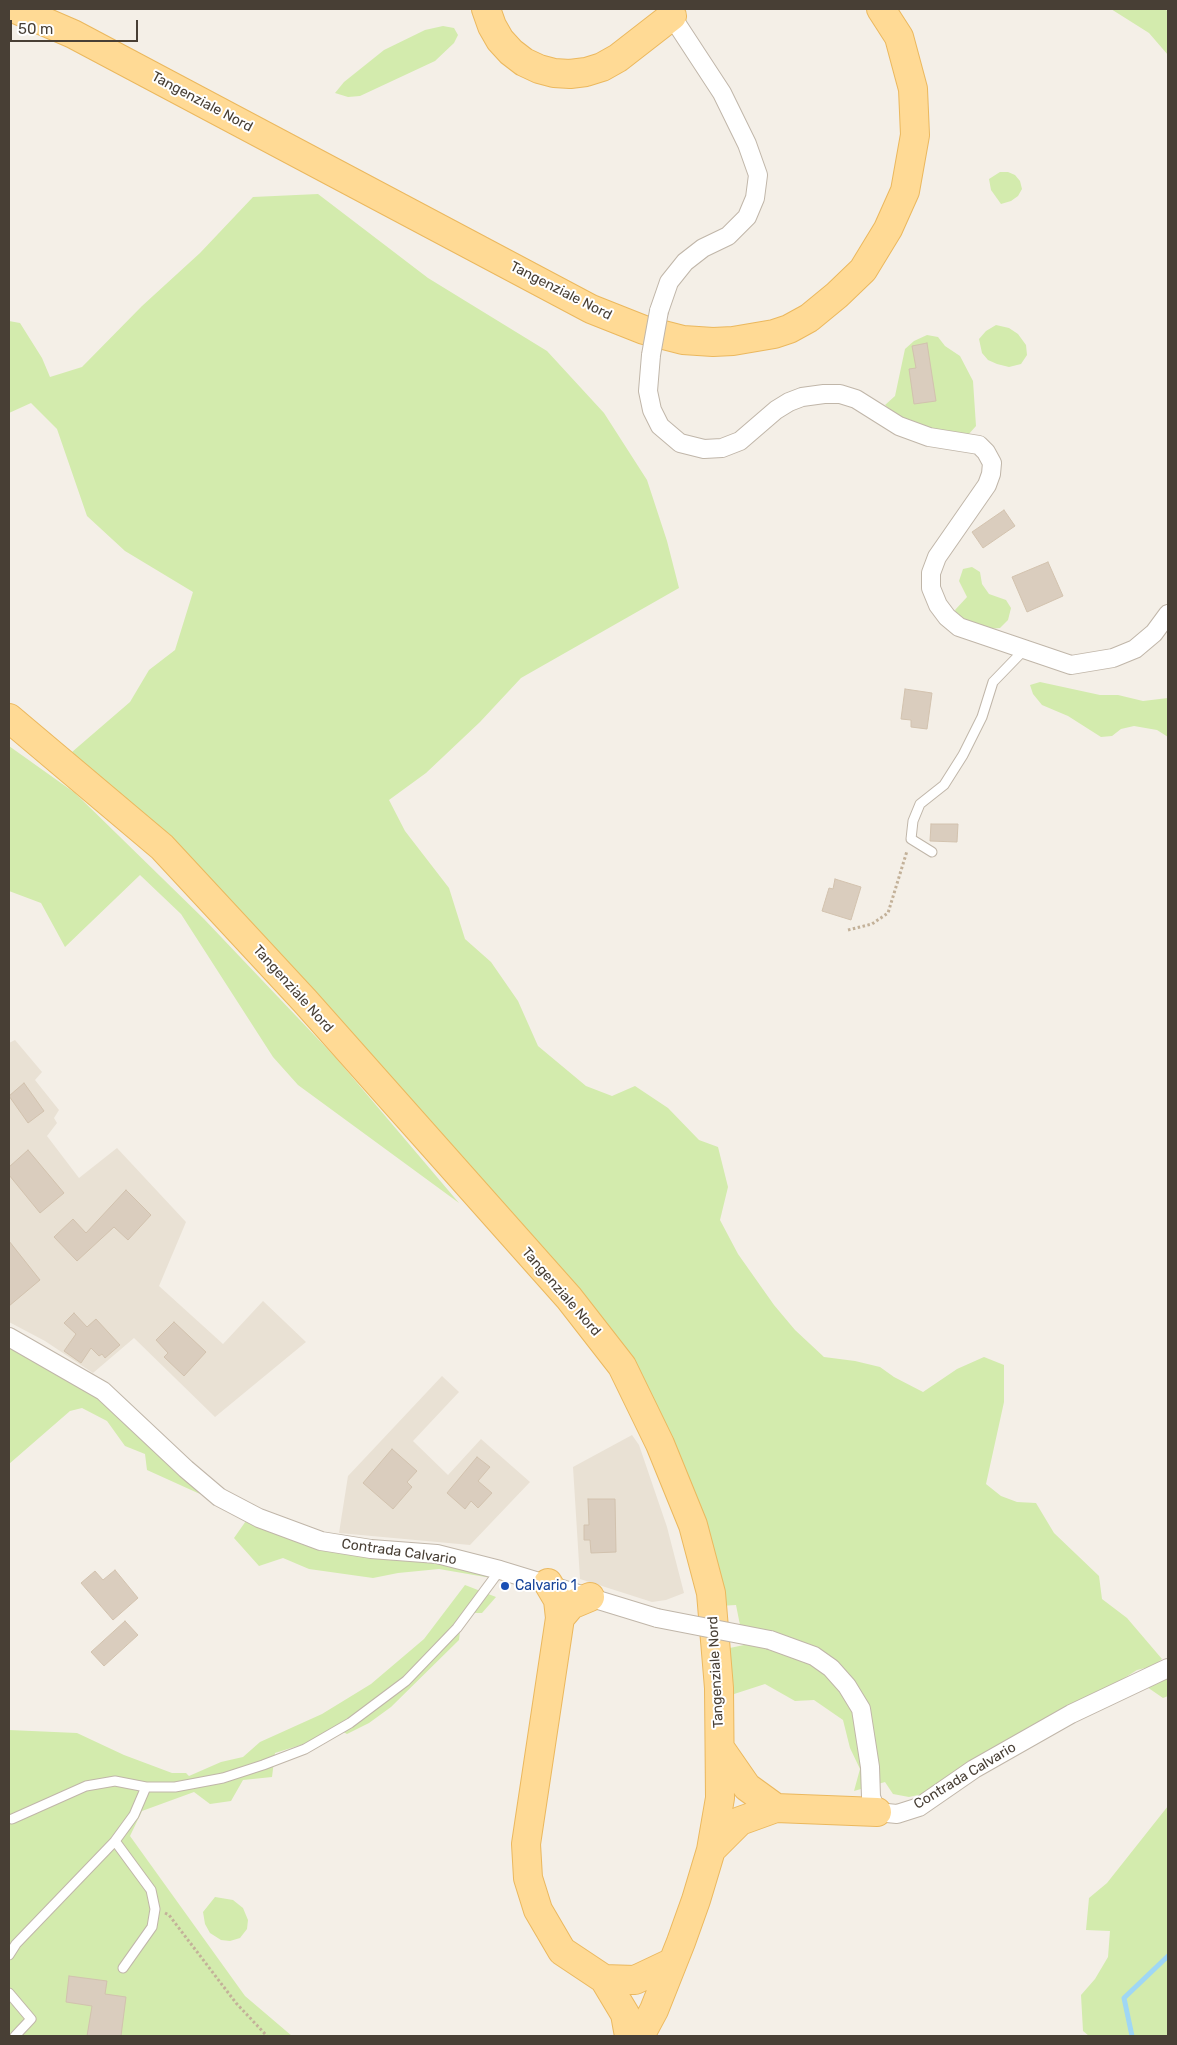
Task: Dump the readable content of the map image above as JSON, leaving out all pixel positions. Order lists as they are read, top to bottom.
{
  "streets": {
    "main road": ["Tangenziale Nord"],
    "street": ["Contrada Calvario"]
  },
  "places": ["Calvario 1"],
  "scale_bar": "50 m"
}
